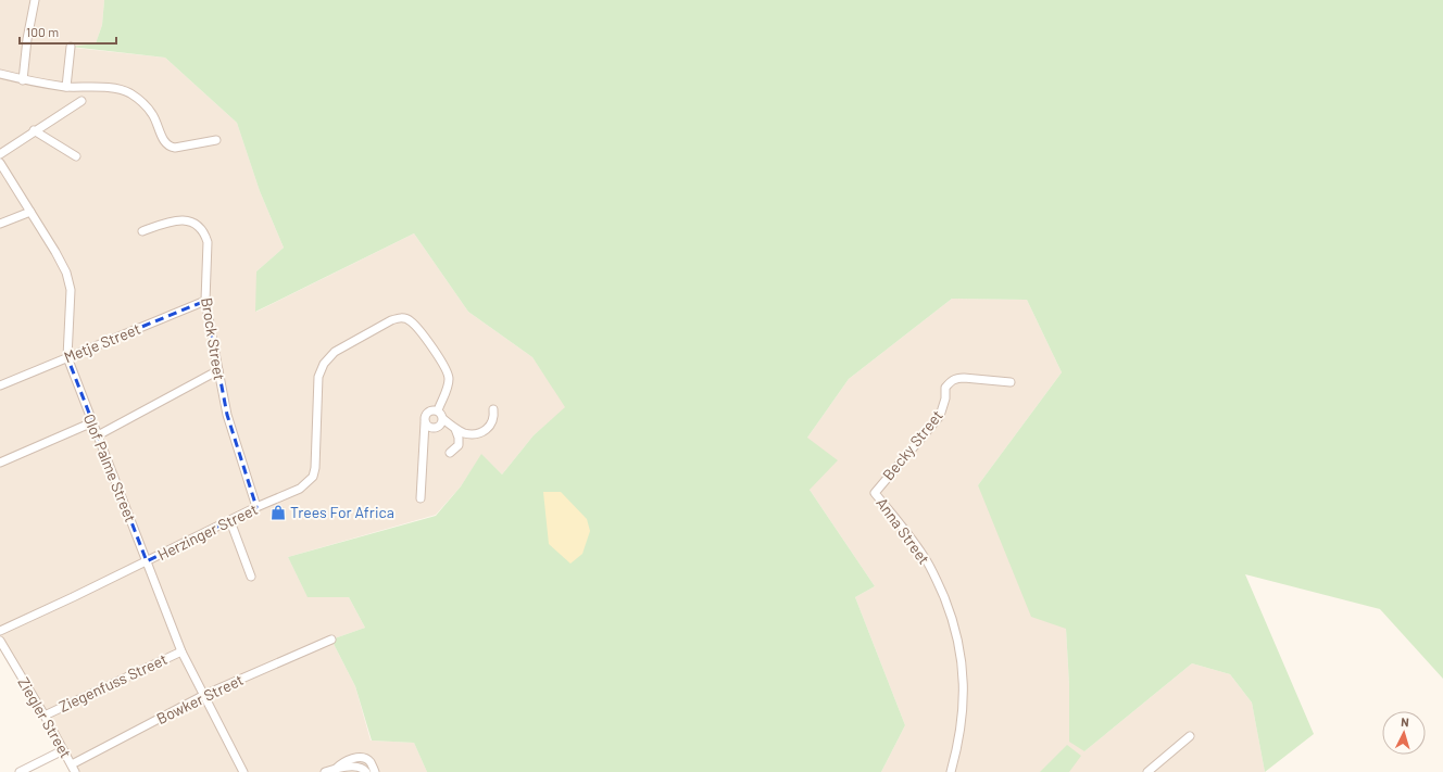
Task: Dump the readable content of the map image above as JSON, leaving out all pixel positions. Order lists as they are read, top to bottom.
{
  "streets": {
    "street": [
      "Brock Street",
      "Metje Street",
      "Becky Street",
      "Olof Palme Street",
      "Anna Street",
      "Herzinger Street",
      "Ziegenfuss Street",
      "Bowker Street",
      "Ziegler Street"
    ]
  },
  "crossings": [
    ["Brock Street", "Metje Street"],
    ["Brock Street", "Herzinger Street"],
    ["Metje Street", "Olof Palme Street"],
    ["Becky Street", "Anna Street"],
    ["Olof Palme Street", "Herzinger Street"],
    ["Olof Palme Street", "Ziegenfuss Street"],
    ["Olof Palme Street", "Bowker Street"],
    ["Ziegenfuss Street", "Ziegler Street"],
    ["Bowker Street", "Ziegler Street"]
  ],
  "places": {
    "shop": ["Trees For Africa"]
  },
  "scale_bar": "100 m",
  "north": "top"
}
